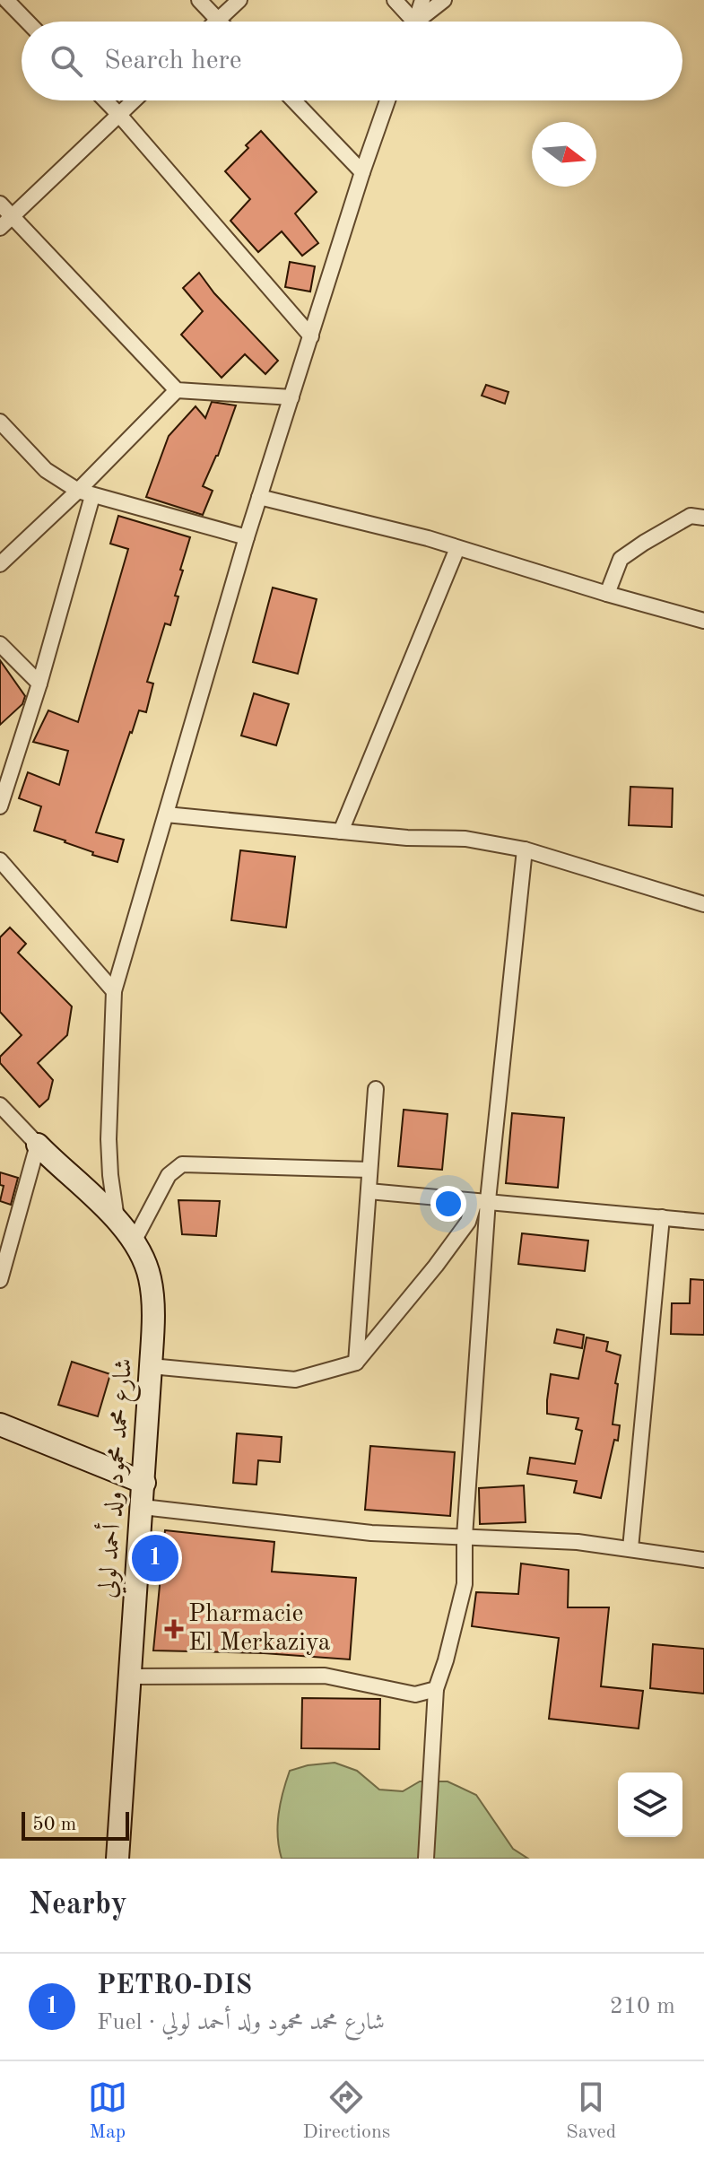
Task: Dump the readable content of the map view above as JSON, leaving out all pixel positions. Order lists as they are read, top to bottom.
{
  "streets": {
    "street": ["شارع محمد محمود ولد أحمد لولي"]
  },
  "places": {
    "health": ["Pharmacie El Merkaziya"]
  },
  "scale_bar": "50 m",
  "north": "right",
  "page": {
    "search": "Search here",
    "pins": "1",
    "scale": "50 m",
    "heading": "Nearby",
    "list": [
      {
        "mark": "1",
        "name": "PETRO-DIS",
        "note": "Fuel · شارع محمد محمود ولد أحمد لولي",
        "value": "210 m"
      }
    ],
    "nav": ["Map", "Directions", "Saved"]
  }
}
